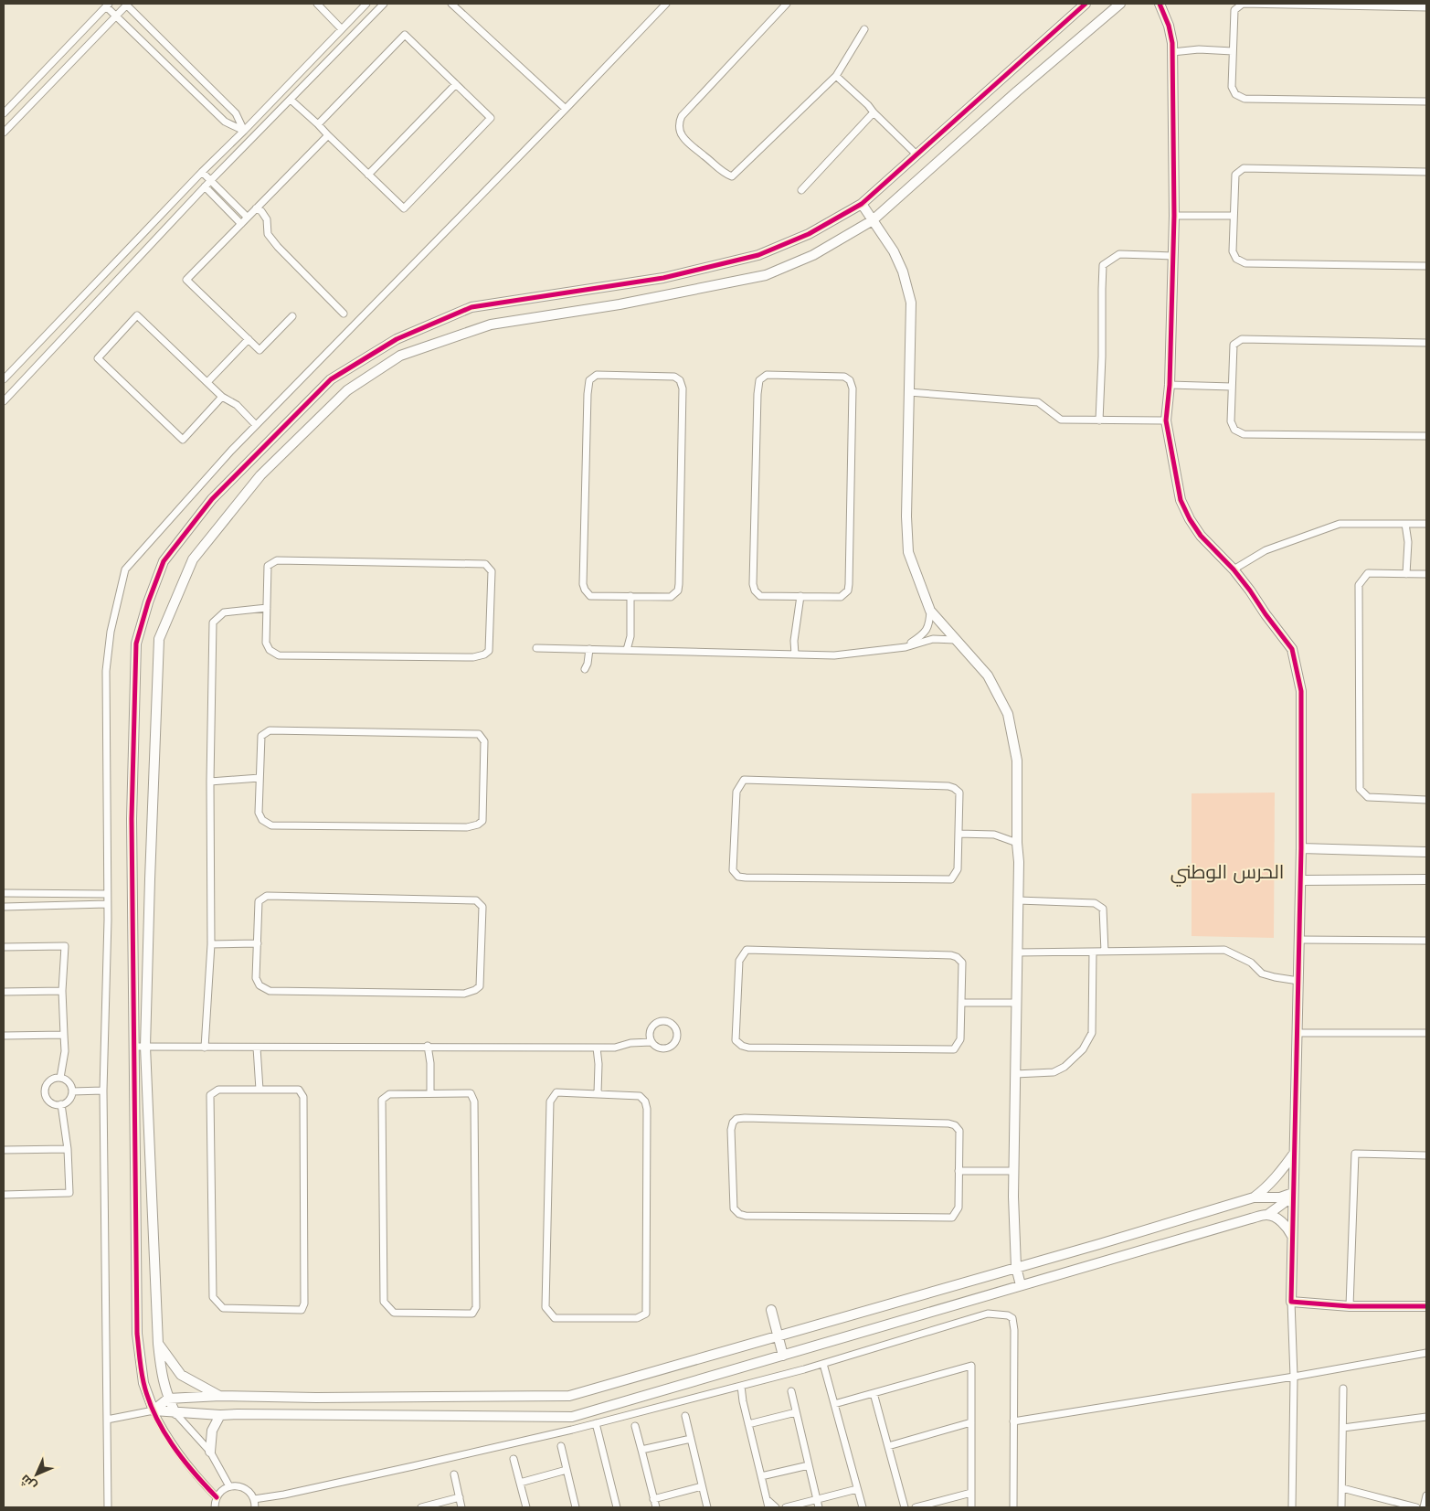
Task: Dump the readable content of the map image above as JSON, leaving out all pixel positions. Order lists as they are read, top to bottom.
{
  "districts": ["الحرس الوطني"],
  "north": "bottom left"
}
